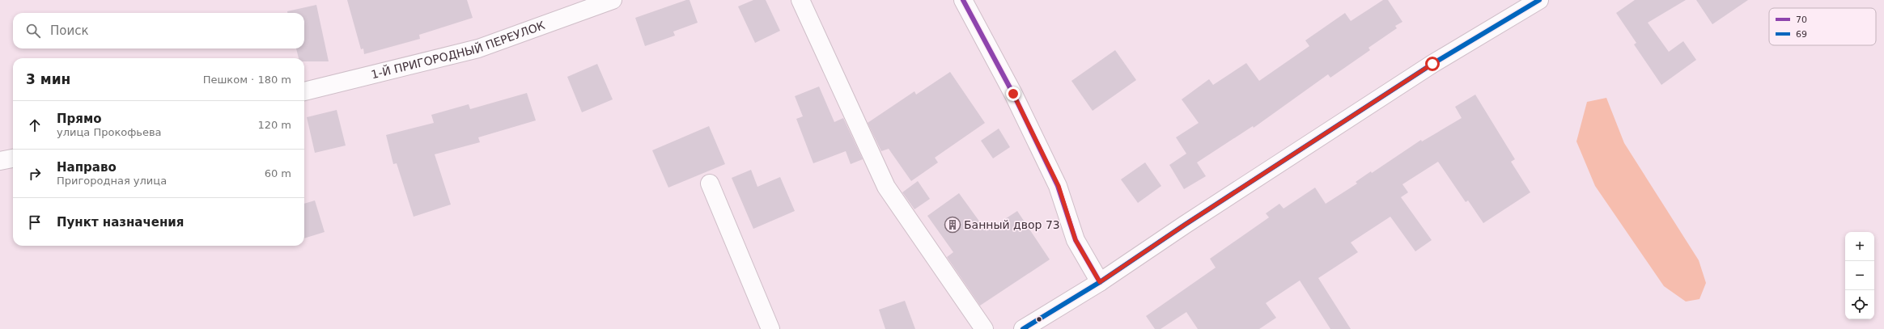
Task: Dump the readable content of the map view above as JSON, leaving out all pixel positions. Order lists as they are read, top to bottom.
{
  "streets": {
    "street": ["1-Й ПРИГОРОДНЫЙ ПЕРЕУЛОК"]
  },
  "places": {
    "building": ["Банный двор 73"]
  },
  "lines": ["transit line 70", "transit line 69"],
  "legend": ["70", "69"],
  "page": {
    "search": "Поиск",
    "heading": ["3 мин", "Пешком · 180 m"],
    "list": [
      ["Прямо", "улица Прокофьева", "120 m"],
      ["Направо", "Пригородная улица", "60 m"],
      "Пункт назначения"
    ],
    "map_buttons": ["+", "−"]
  }
}
